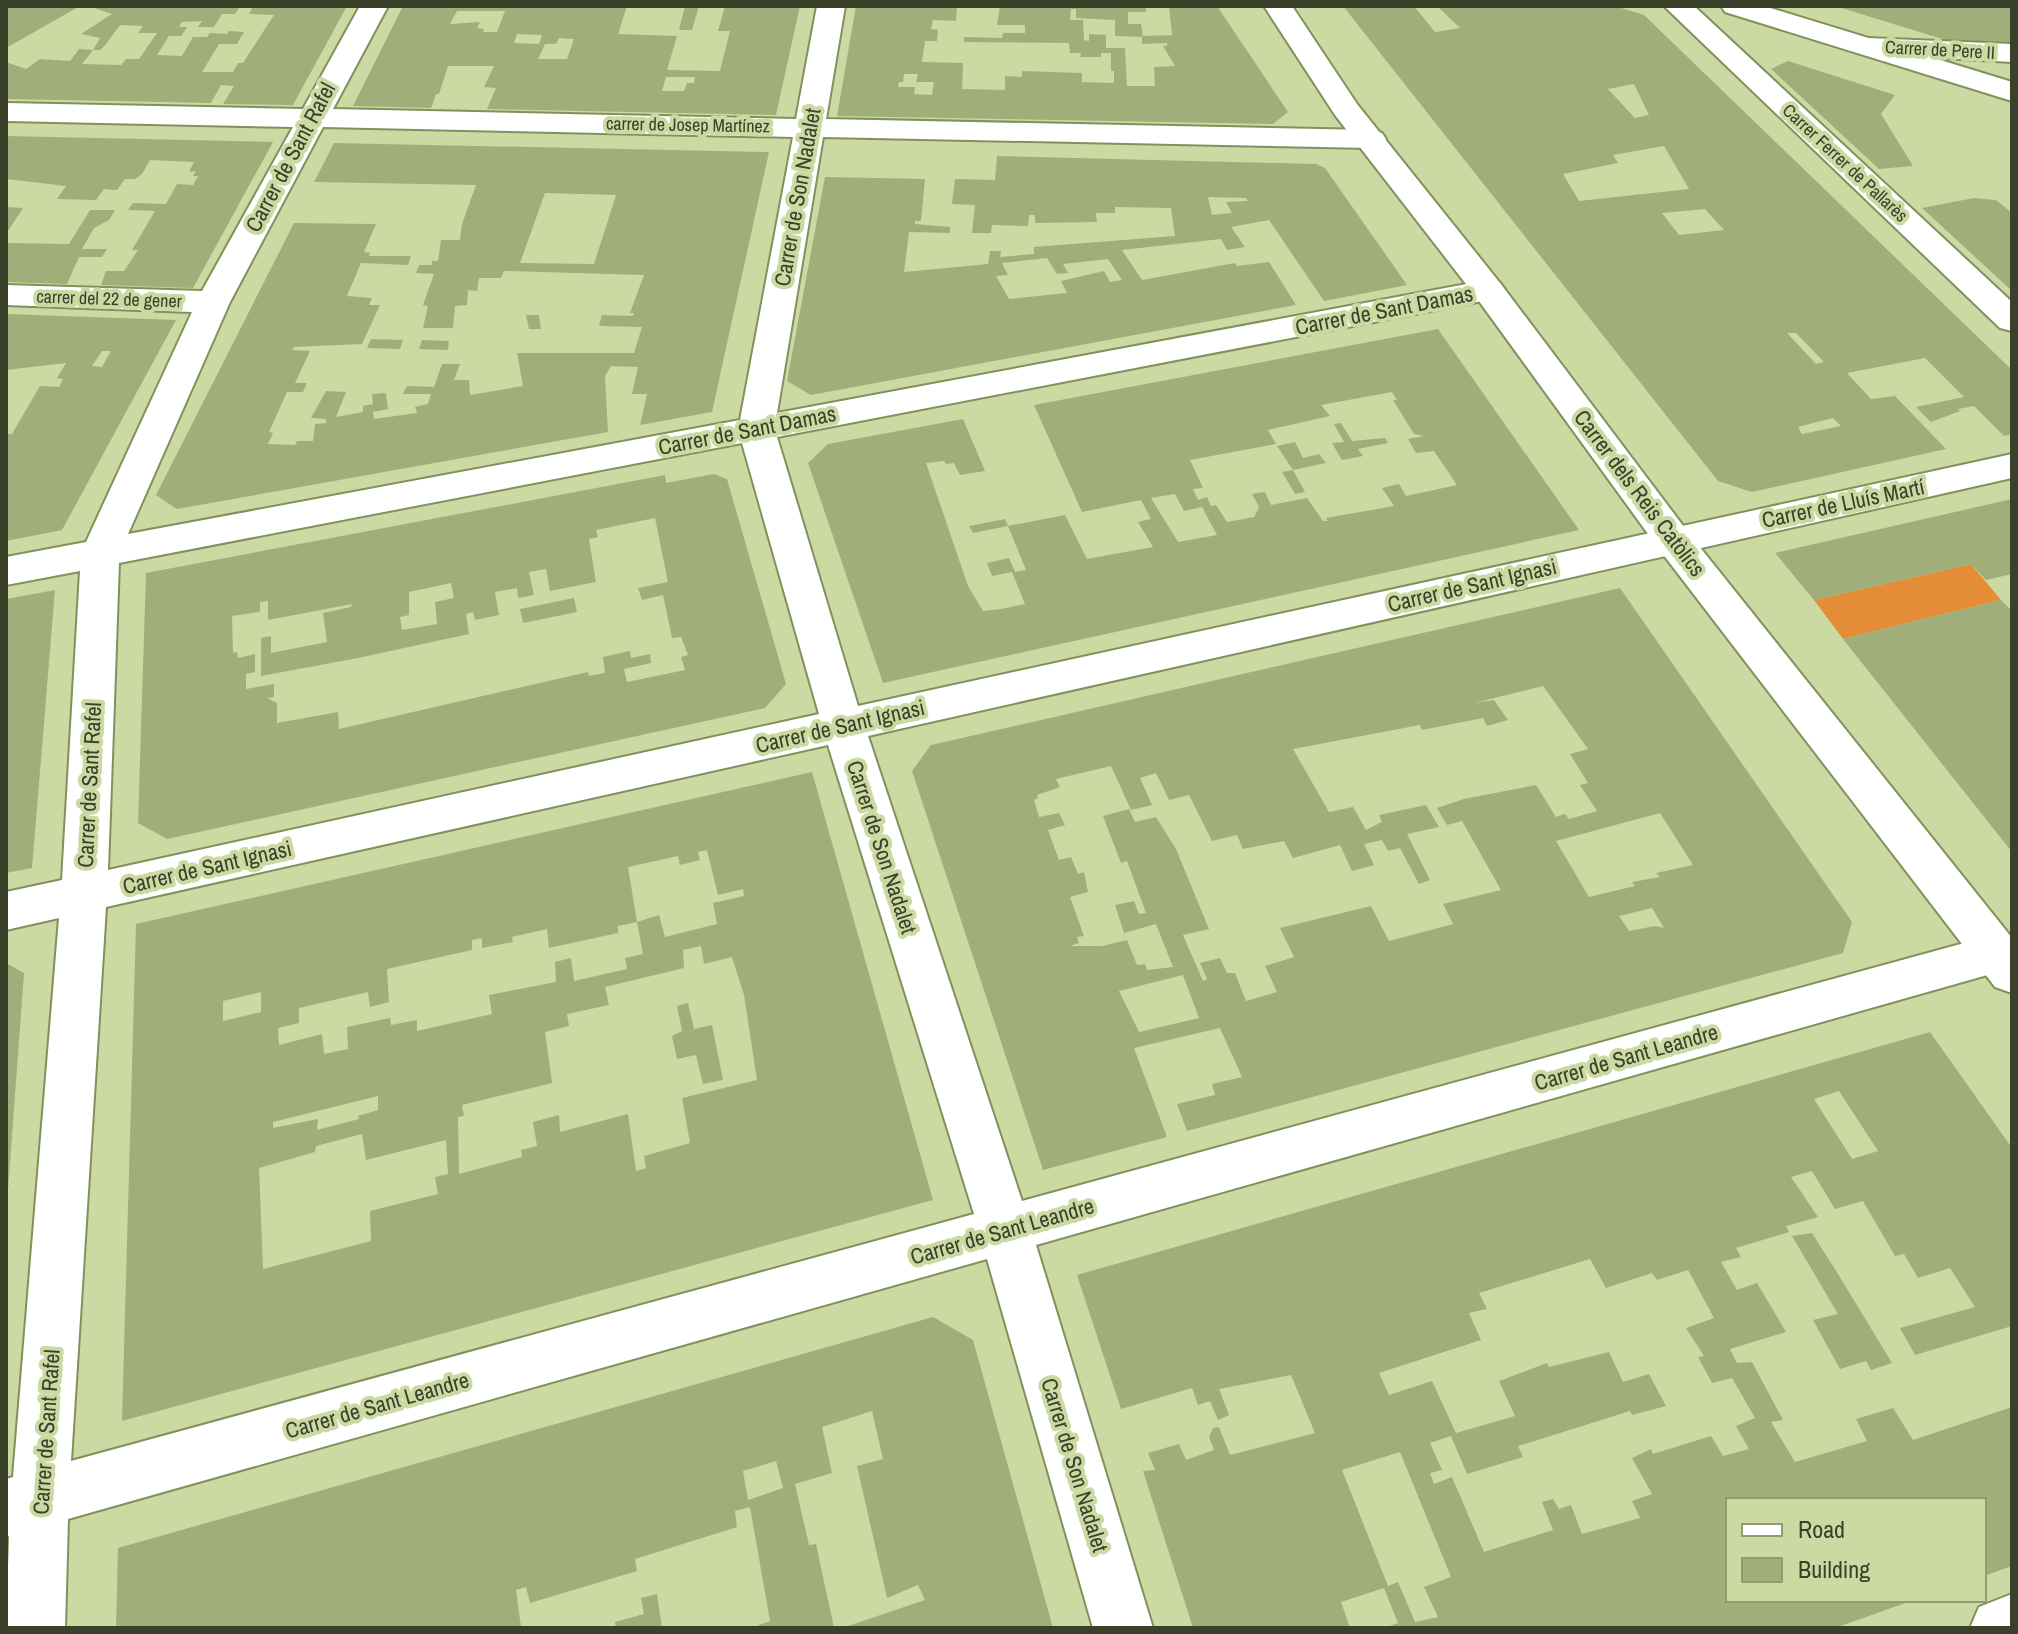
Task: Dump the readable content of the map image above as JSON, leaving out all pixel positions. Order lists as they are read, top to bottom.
{
  "streets": {
    "street": [
      "Carrer de Pere II",
      "carrer de Josep Martínez",
      "Carrer de Sant Rafel",
      "Carrer Ferrer de Pallarès",
      "Carrer de Son Nadalet",
      "carrer del 22 de gener",
      "Carrer de Sant Damas",
      "Carrer dels Reis Catòlics",
      "Carrer de Lluís Martí",
      "Carrer de Sant Ignasi",
      "Carrer de Sant Leandre"
    ]
  },
  "crossings": [
    ["carrer de Josep Martínez", "Carrer de Sant Rafel"],
    ["carrer de Josep Martínez", "Carrer de Son Nadalet"],
    ["carrer de Josep Martínez", "Carrer dels Reis Catòlics"],
    ["Carrer de Sant Rafel", "carrer del 22 de gener"],
    ["Carrer de Sant Rafel", "Carrer de Sant Damas"],
    ["Carrer de Sant Rafel", "Carrer de Sant Ignasi"],
    ["Carrer de Sant Rafel", "Carrer de Sant Leandre"],
    ["Carrer de Son Nadalet", "Carrer de Sant Damas"],
    ["Carrer de Son Nadalet", "Carrer de Sant Ignasi"],
    ["Carrer de Son Nadalet", "Carrer de Sant Leandre"],
    ["Carrer de Sant Damas", "Carrer dels Reis Catòlics"],
    ["Carrer dels Reis Catòlics", "Carrer de Lluís Martí"],
    ["Carrer dels Reis Catòlics", "Carrer de Sant Ignasi"],
    ["Carrer dels Reis Catòlics", "Carrer de Sant Leandre"],
    ["Carrer de Lluís Martí", "Carrer de Sant Ignasi"]
  ],
  "legend": ["Road", "Building"]
}
